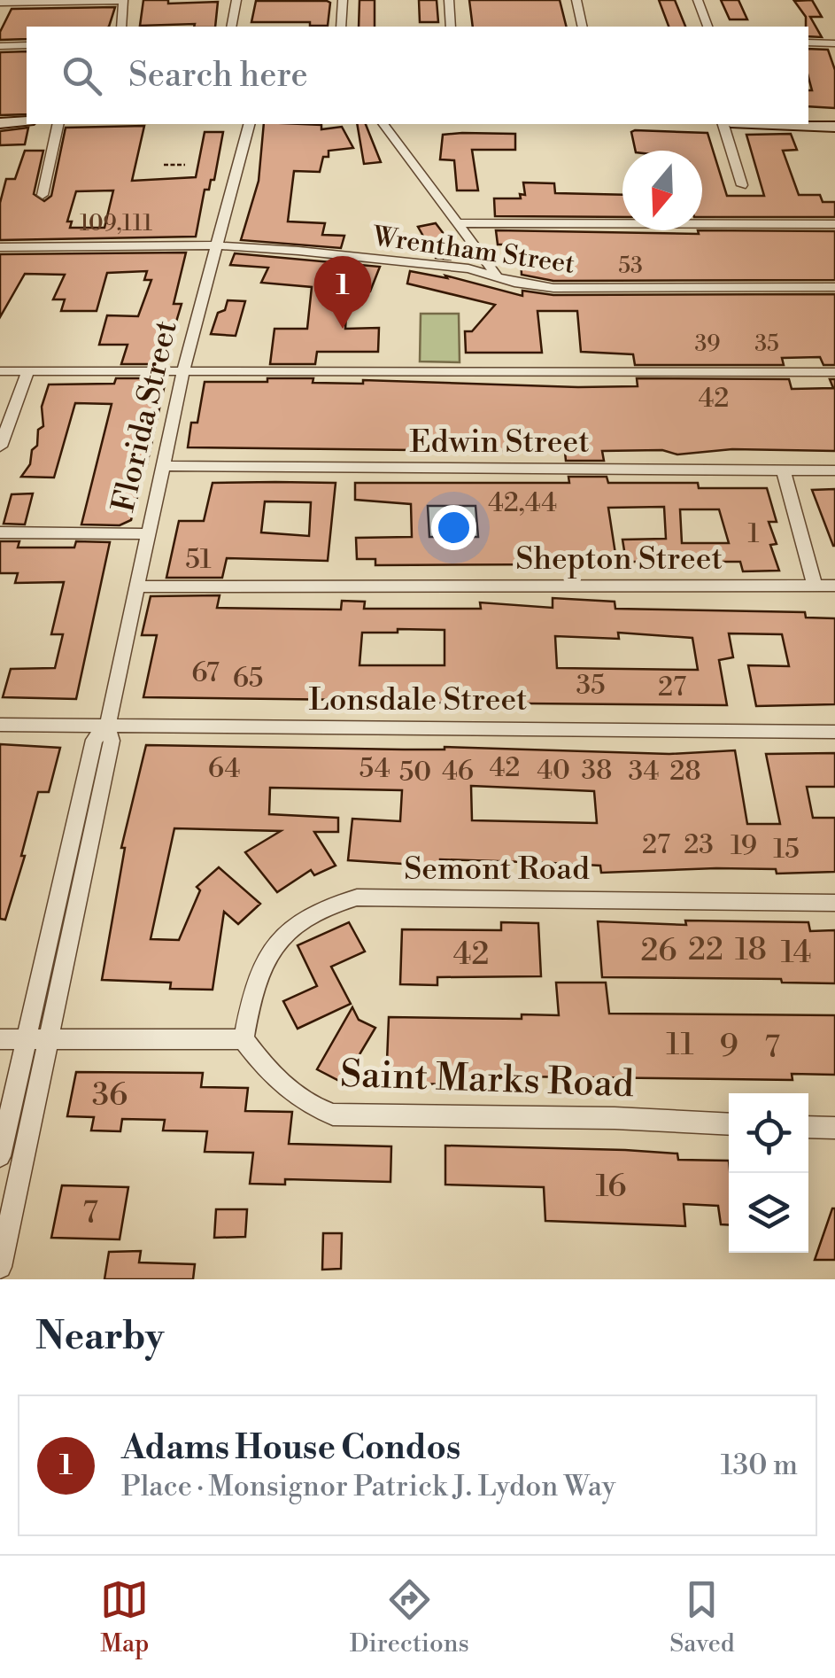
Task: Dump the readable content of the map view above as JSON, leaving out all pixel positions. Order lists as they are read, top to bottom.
{
  "streets": {
    "street": [
      "Wrentham Street",
      "Florida Street",
      "Edwin Street",
      "Shepton Street",
      "Lonsdale Street",
      "Semont Road",
      "Saint Marks Road"
    ]
  },
  "crossings": [
    ["Wrentham Street", "Florida Street"],
    ["Florida Street", "Edwin Street"],
    ["Florida Street", "Shepton Street"],
    ["Florida Street", "Lonsdale Street"],
    ["Semont Road", "Saint Marks Road"]
  ],
  "house_numbers": [
    "109,111",
    "53",
    "39",
    "35",
    "42",
    "42,44",
    "1",
    "51",
    "67",
    "65",
    "35",
    "27",
    "42",
    "64",
    "54",
    "40",
    "38",
    "46",
    "34",
    "28",
    "50",
    "27",
    "23",
    "19",
    "15",
    "22",
    "18",
    "26",
    "14",
    "42",
    "11",
    "9",
    "7",
    "36",
    "16",
    "7"
  ],
  "north": "bottom",
  "page": {
    "search": "Search here",
    "pins": "1",
    "heading": "Nearby",
    "list": [
      {
        "mark": "1",
        "name": "Adams House Condos",
        "note": "Place · Monsignor Patrick J. Lydon Way",
        "value": "130 m"
      }
    ],
    "nav": ["Map", "Directions", "Saved"]
  }
}
